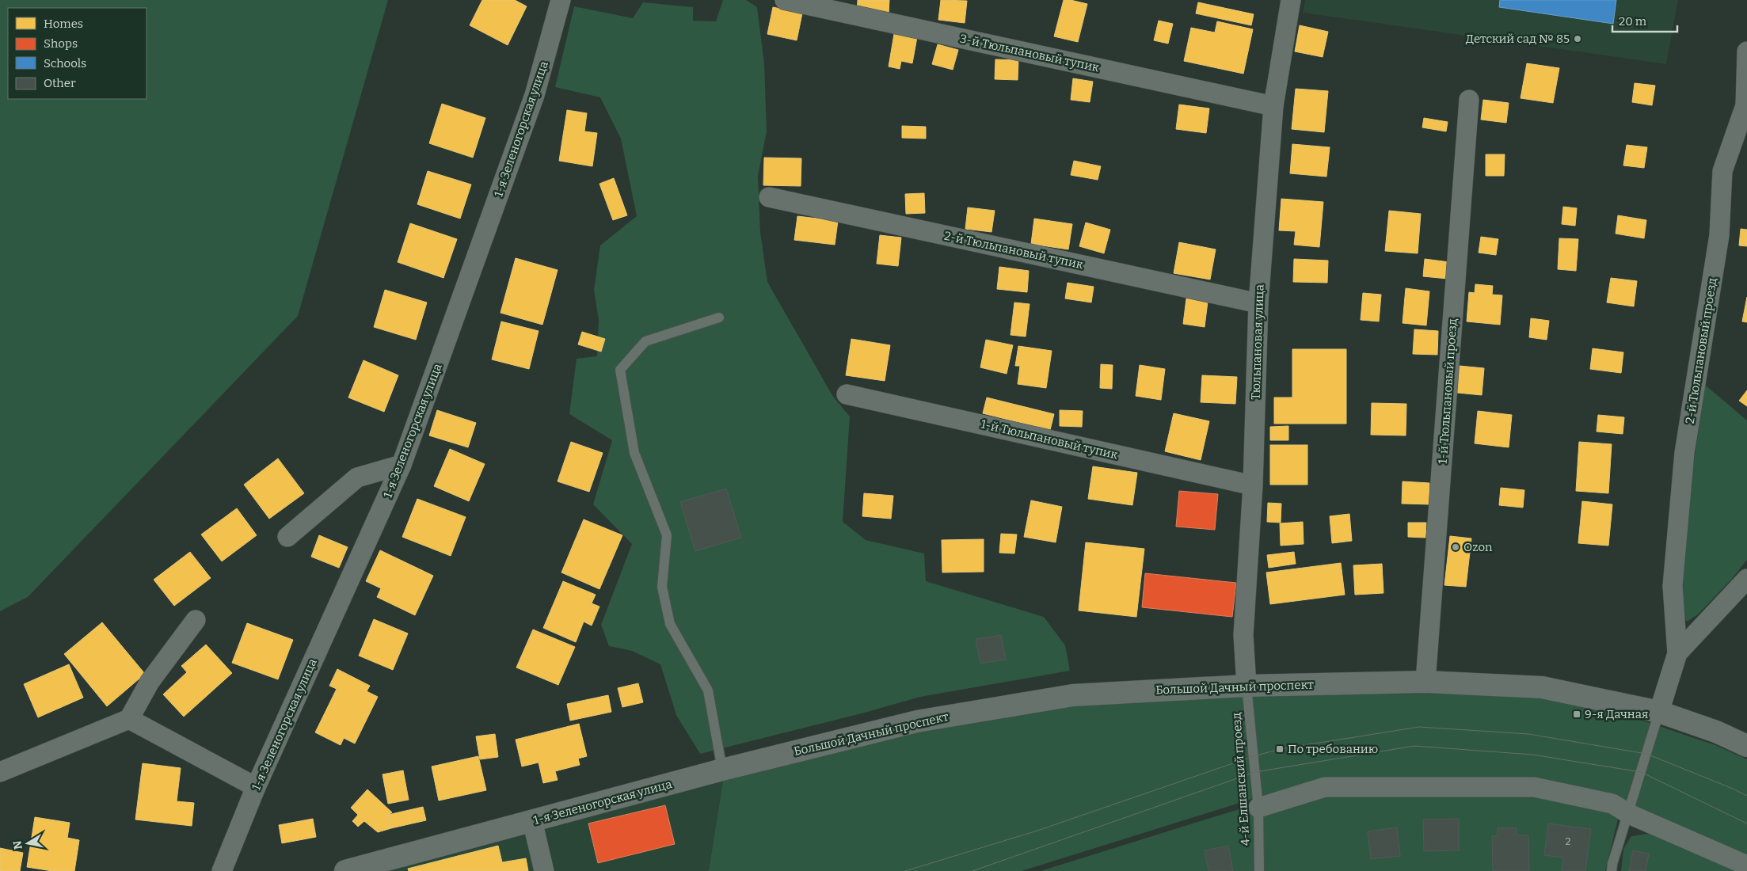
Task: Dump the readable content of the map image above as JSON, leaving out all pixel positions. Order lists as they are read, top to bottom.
{
  "streets": {
    "main road": ["1-я Зеленогорская улица", "Большой Дачный проспект"],
    "street": [
      "3-й Тюльпановый тупик",
      "2-й Тюльпановый тупик",
      "Тюльпановая улица",
      "2-й Тюльпановый проезд",
      "1-й Тюльпановый проезд",
      "1-й Тюльпановый тупик"
    ],
    "lane": ["4-й Елшанский проезд"]
  },
  "crossings": [
    ["3-й Тюльпановый тупик", "Тюльпановая улица"],
    ["1-я Зеленогорская улица", "Большой Дачный проспект"],
    ["2-й Тюльпановый тупик", "Тюльпановая улица"],
    ["Тюльпановая улица", "1-й Тюльпановый тупик"],
    ["Тюльпановая улица", "Большой Дачный проспект"],
    ["Тюльпановая улица", "4-й Елшанский проезд"],
    ["1-й Тюльпановый проезд", "Большой Дачный проспект"],
    ["Большой Дачный проспект", "4-й Елшанский проезд"]
  ],
  "places": {
    "other": ["Детский сад № 85", "Ozon"],
    "transit": ["9-я Дачная", "По требованию"]
  },
  "house_numbers": ["2"],
  "legend": [
    "Homes",
    "Shops",
    "Schools",
    "Other"
  ],
  "scale_bar": "20 m",
  "north": "left"
}
